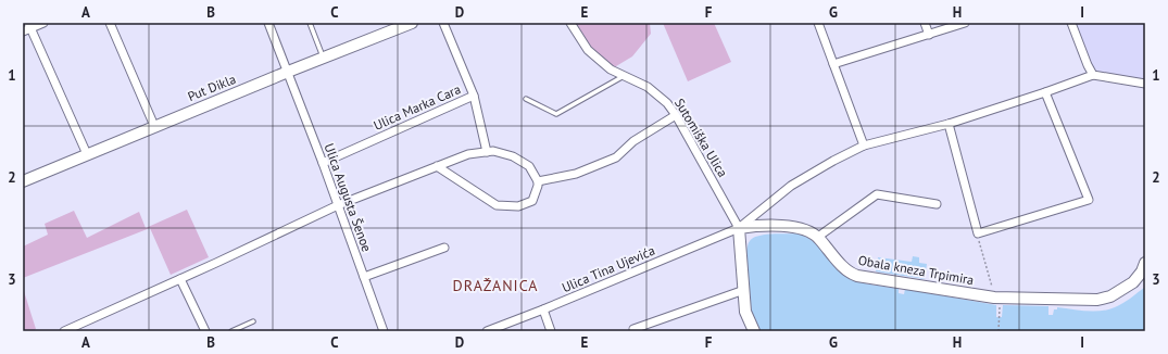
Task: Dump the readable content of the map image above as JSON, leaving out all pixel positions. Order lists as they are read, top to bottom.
{
  "streets": {
    "street": [
      "Put Dikla",
      "Ulica Marka Cara",
      "Sutomiška Ulica",
      "Ulica Augusta Šenoe",
      "Ulica Tina Ujevića",
      "Obala kneza Trpimira"
    ]
  },
  "crossings": [
    ["Put Dikla", "Ulica Augusta Šenoe"],
    ["Ulica Marka Cara", "Ulica Augusta Šenoe"],
    ["Sutomiška Ulica", "Ulica Tina Ujevića"],
    ["Sutomiška Ulica", "Obala kneza Trpimira"],
    ["Ulica Tina Ujevića", "Obala kneza Trpimira"]
  ],
  "districts": ["DRAŽANICA"],
  "grid": {
    "columns": [
      "A",
      "B",
      "C",
      "D",
      "E",
      "F",
      "G",
      "H",
      "I"
    ],
    "rows": ["1", "2", "3"]
  }
}
